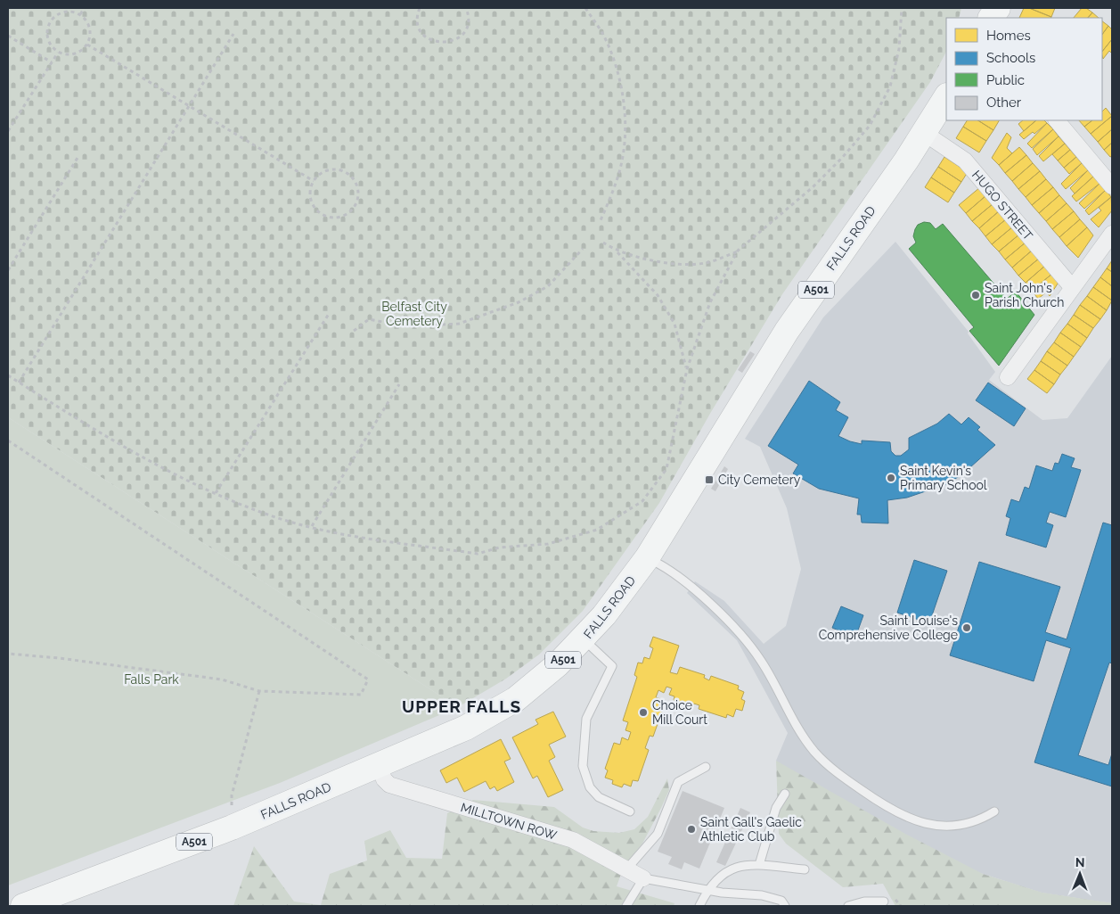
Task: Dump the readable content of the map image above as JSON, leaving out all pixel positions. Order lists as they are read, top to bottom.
{
  "streets": {
    "main road": ["FALLS ROAD", "A501"],
    "street": ["HUGO STREET", "MILLTOWN ROW"]
  },
  "crossings": [
    ["HUGO STREET", "FALLS ROAD"],
    ["FALLS ROAD", "MILLTOWN ROW"]
  ],
  "districts": ["UPPER FALLS"],
  "parks": ["Belfast City Cemetery", "Falls Park"],
  "places": {
    "other": [
      "Saint John's Parish Church",
      "Saint Kevin's Primary School",
      "Saint Louise's Comprehensive College",
      "Choice Mill Court",
      "Saint Gall's Gaelic Athletic Club"
    ],
    "transit": ["City Cemetery"]
  },
  "legend": [
    "Homes",
    "Schools",
    "Public",
    "Other"
  ],
  "north": "top"
}
